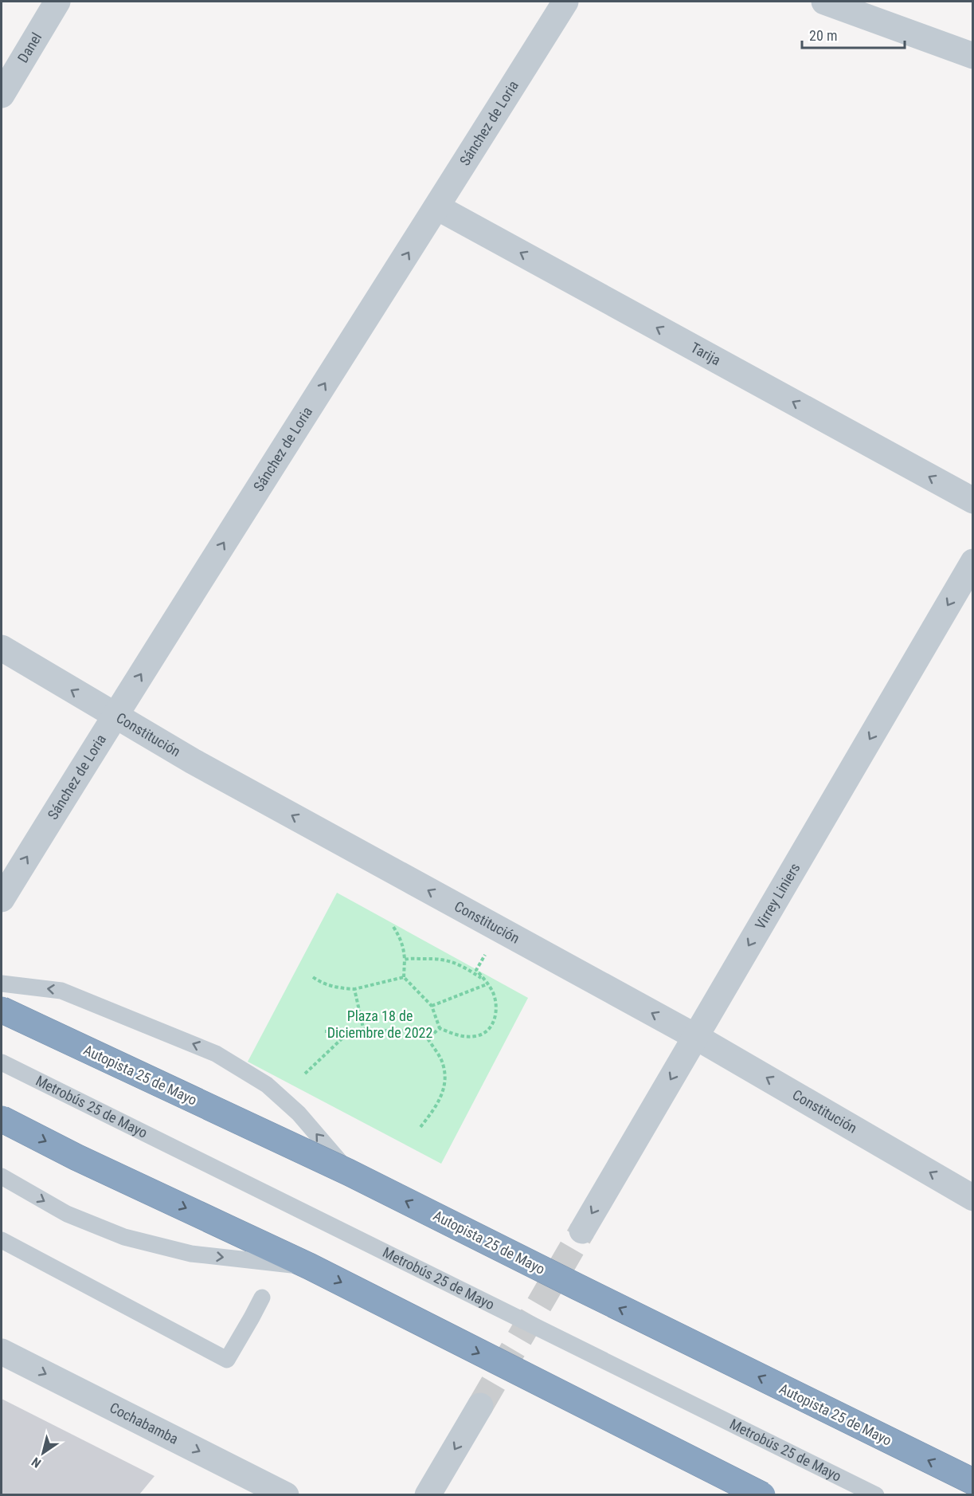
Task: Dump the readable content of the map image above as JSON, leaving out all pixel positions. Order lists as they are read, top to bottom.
{
  "streets": {
    "highway": ["Autopista 25 de Mayo"],
    "street": [
      "Danel",
      "Sánchez de Loria",
      "Tarija",
      "Constitución",
      "Virrey Liniers",
      "Cochabamba"
    ],
    "lane": ["Metrobús 25 de Mayo"]
  },
  "crossings": [
    ["Sánchez de Loria", "Tarija"],
    ["Sánchez de Loria", "Constitución"],
    ["Constitución", "Virrey Liniers"]
  ],
  "one_way": [
    "Sánchez de Loria",
    "Tarija",
    "Constitución",
    "Virrey Liniers",
    "Cochabamba"
  ],
  "parks": ["Plaza 18 de Diciembre de 2022"],
  "scale_bar": "20 m",
  "north": "bottom left"
}
